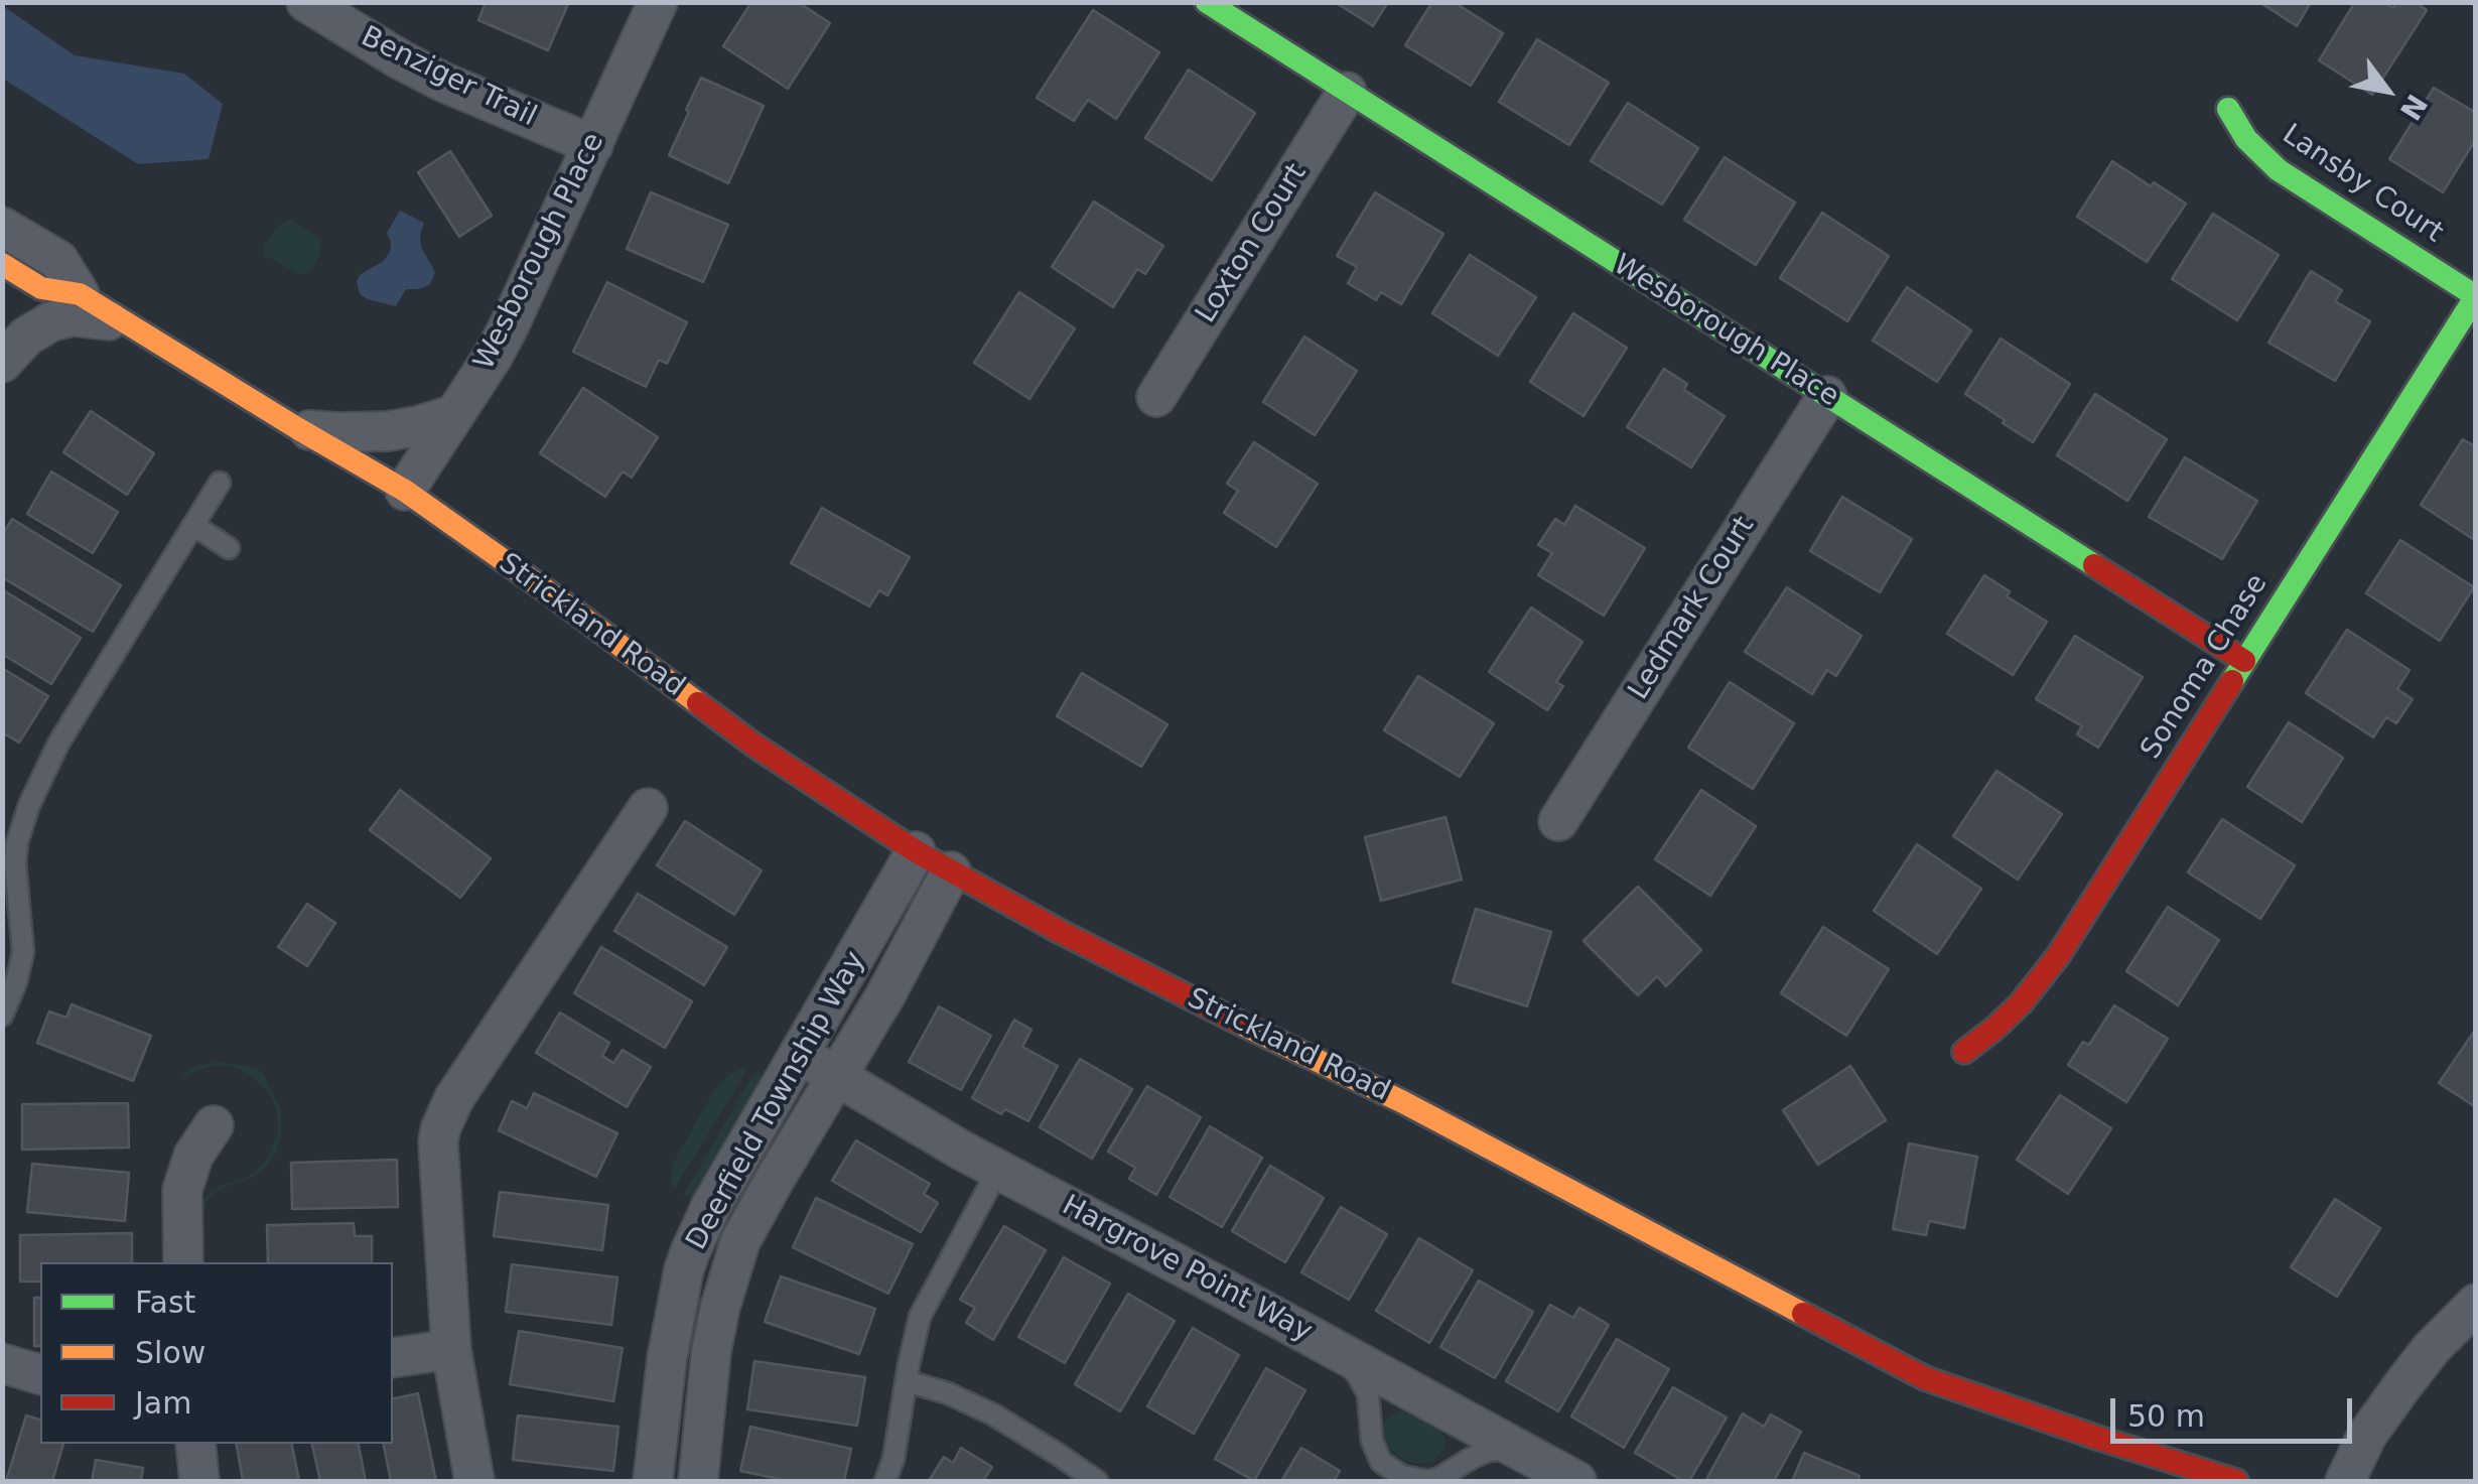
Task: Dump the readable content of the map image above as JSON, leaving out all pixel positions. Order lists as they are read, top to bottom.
{
  "streets": {
    "street": [
      "Benziger Trail",
      "Lansby Court",
      "Loxton Court",
      "Wesborough Place",
      "Ledmark Court",
      "Strickland Road",
      "Sonoma Chase",
      "Deerfield Township Way",
      "Hargrove Point Way"
    ]
  },
  "crossings": [
    ["Benziger Trail", "Wesborough Place"],
    ["Lansby Court", "Sonoma Chase"],
    ["Loxton Court", "Wesborough Place"],
    ["Wesborough Place", "Ledmark Court"],
    ["Wesborough Place", "Strickland Road"],
    ["Wesborough Place", "Sonoma Chase"],
    ["Strickland Road", "Deerfield Township Way"],
    ["Deerfield Township Way", "Hargrove Point Way"]
  ],
  "legend": ["Fast", "Slow", "Jam"],
  "scale_bar": "50 m",
  "north": "bottom right"
}
